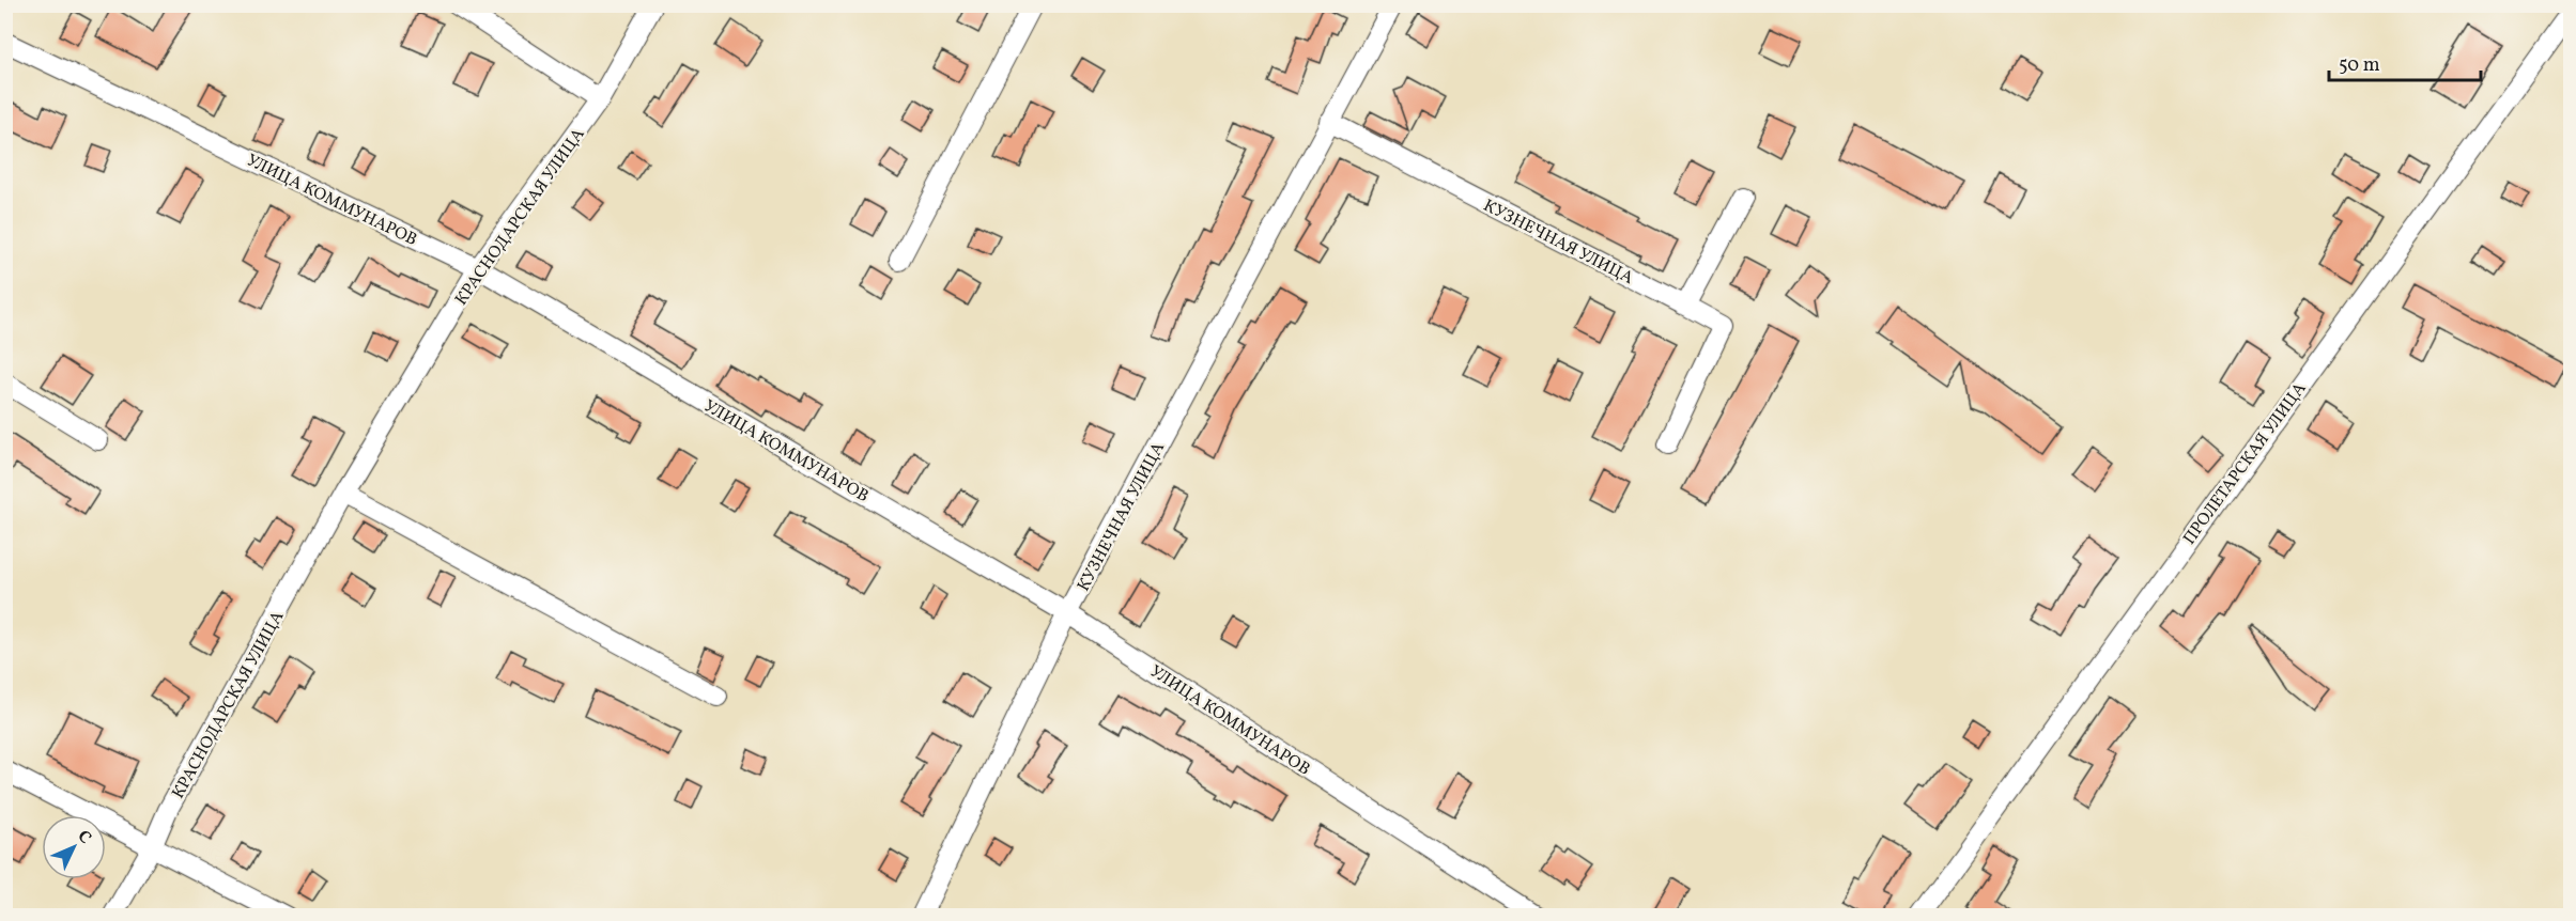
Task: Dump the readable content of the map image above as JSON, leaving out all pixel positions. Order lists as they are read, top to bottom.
{
  "streets": {
    "street": [
      "УЛИЦА КОММУНАРОВ",
      "КРАСНОДАРСКАЯ УЛИЦА",
      "КУЗНЕЧНАЯ УЛИЦА",
      "ПРОЛЕТАРСКАЯ УЛИЦА"
    ]
  },
  "crossings": [
    ["УЛИЦА КОММУНАРОВ", "КРАСНОДАРСКАЯ УЛИЦА"],
    ["УЛИЦА КОММУНАРОВ", "КУЗНЕЧНАЯ УЛИЦА"]
  ],
  "scale_bar": "50 m",
  "north": "top right"
}
